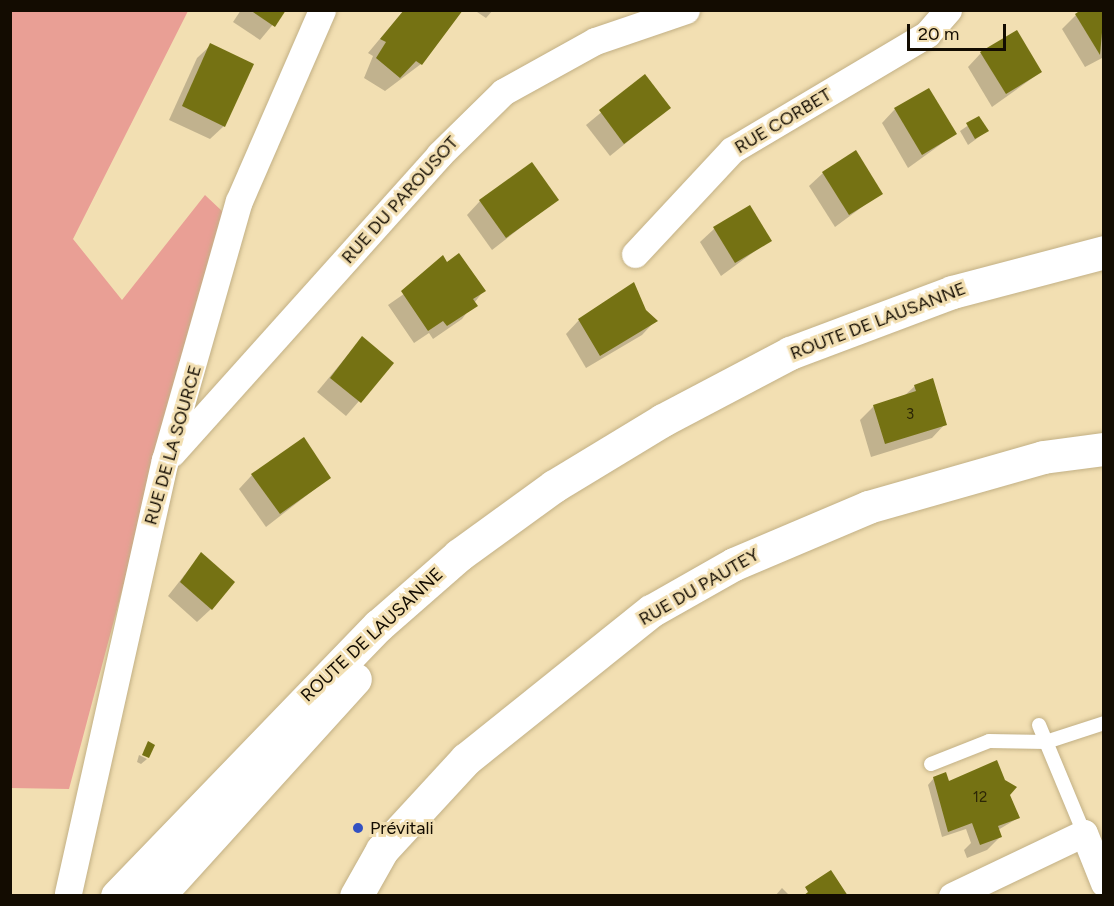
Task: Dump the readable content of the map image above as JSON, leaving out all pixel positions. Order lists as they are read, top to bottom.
{
  "streets": {
    "main road": ["ROUTE DE LAUSANNE", "RUE DU PAUTEY"],
    "street": ["RUE CORBET", "RUE DU PAROUSOT", "RUE DE LA SOURCE"]
  },
  "crossings": [
    ["RUE DU PAROUSOT", "RUE DE LA SOURCE"]
  ],
  "places": ["Prévitali"],
  "house_numbers": ["3", "12"],
  "scale_bar": "20 m"
}
